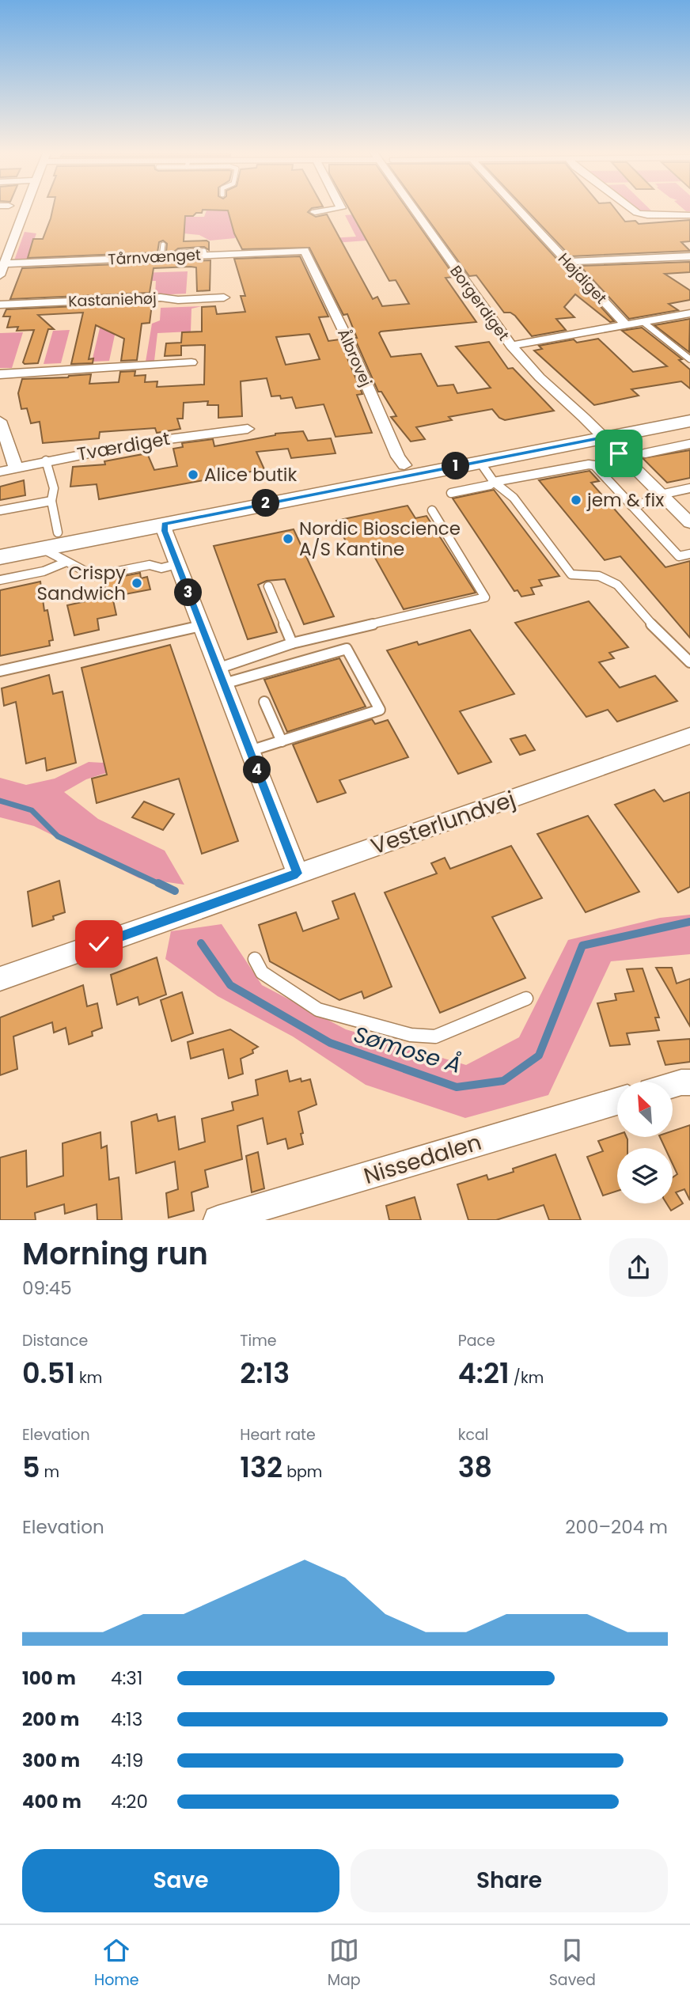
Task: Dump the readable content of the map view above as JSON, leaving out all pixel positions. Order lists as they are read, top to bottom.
{
  "streets": {
    "street": [
      "Tårnvænget",
      "Højdiget",
      "Kastaniehøj",
      "Borgerdiget",
      "Ålbrovej",
      "Tværdiget",
      "Vesterlundvej",
      "Nissedalen"
    ]
  },
  "crossings": [
    ["Tårnvænget", "Ålbrovej"]
  ],
  "water": ["Sømose Å"],
  "places": [
    "Alice butik",
    "jem & fix",
    "Nordic Bioscience A/S Kantine",
    "Crispy Sandwich"
  ],
  "north": "top left",
  "page": {
    "pins": [
      "1",
      "2",
      "3",
      "4"
    ],
    "heading": ["Morning run", "09:45"],
    "stats": [
      ["Distance", "0.51 km"],
      ["Time", "2:13"],
      ["Pace", "4:21 /km"],
      ["Elevation", "5 m"],
      ["Heart rate", "132 bpm"],
      ["kcal", "38"]
    ],
    "chart": ["Elevation", "200–204 m"],
    "list": [
      {
        "name": "100 m",
        "note": "4:31"
      },
      {
        "name": "200 m",
        "note": "4:13"
      },
      {
        "name": "300 m",
        "note": "4:19"
      },
      {
        "name": "400 m",
        "note": "4:20"
      }
    ],
    "buttons": ["Save", "Share"],
    "tabs": ["Home", "Map", "Saved"]
  }
}
